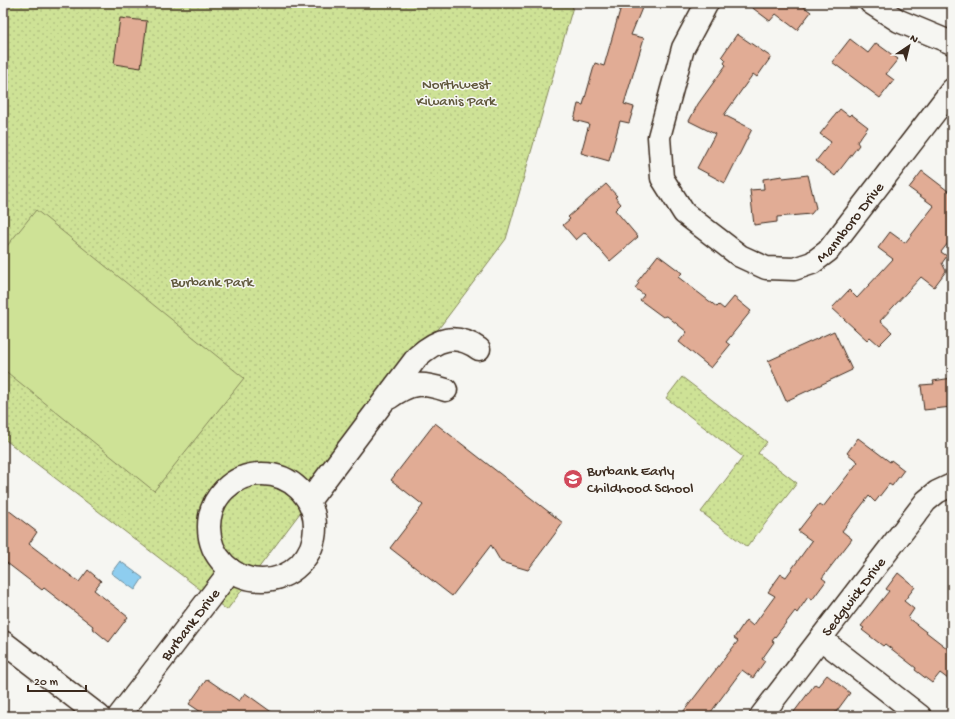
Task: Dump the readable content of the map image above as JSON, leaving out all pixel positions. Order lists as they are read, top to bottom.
{
  "streets": {
    "street": ["Mannboro Drive", "Sedgwick Drive", "Burbank Drive"]
  },
  "parks": ["Northwest Kiwanis Park", "Burbank Park"],
  "places": {
    "school or university": ["Burbank Early Childhood School"]
  },
  "scale_bar": "20 m",
  "north": "top right"
}
